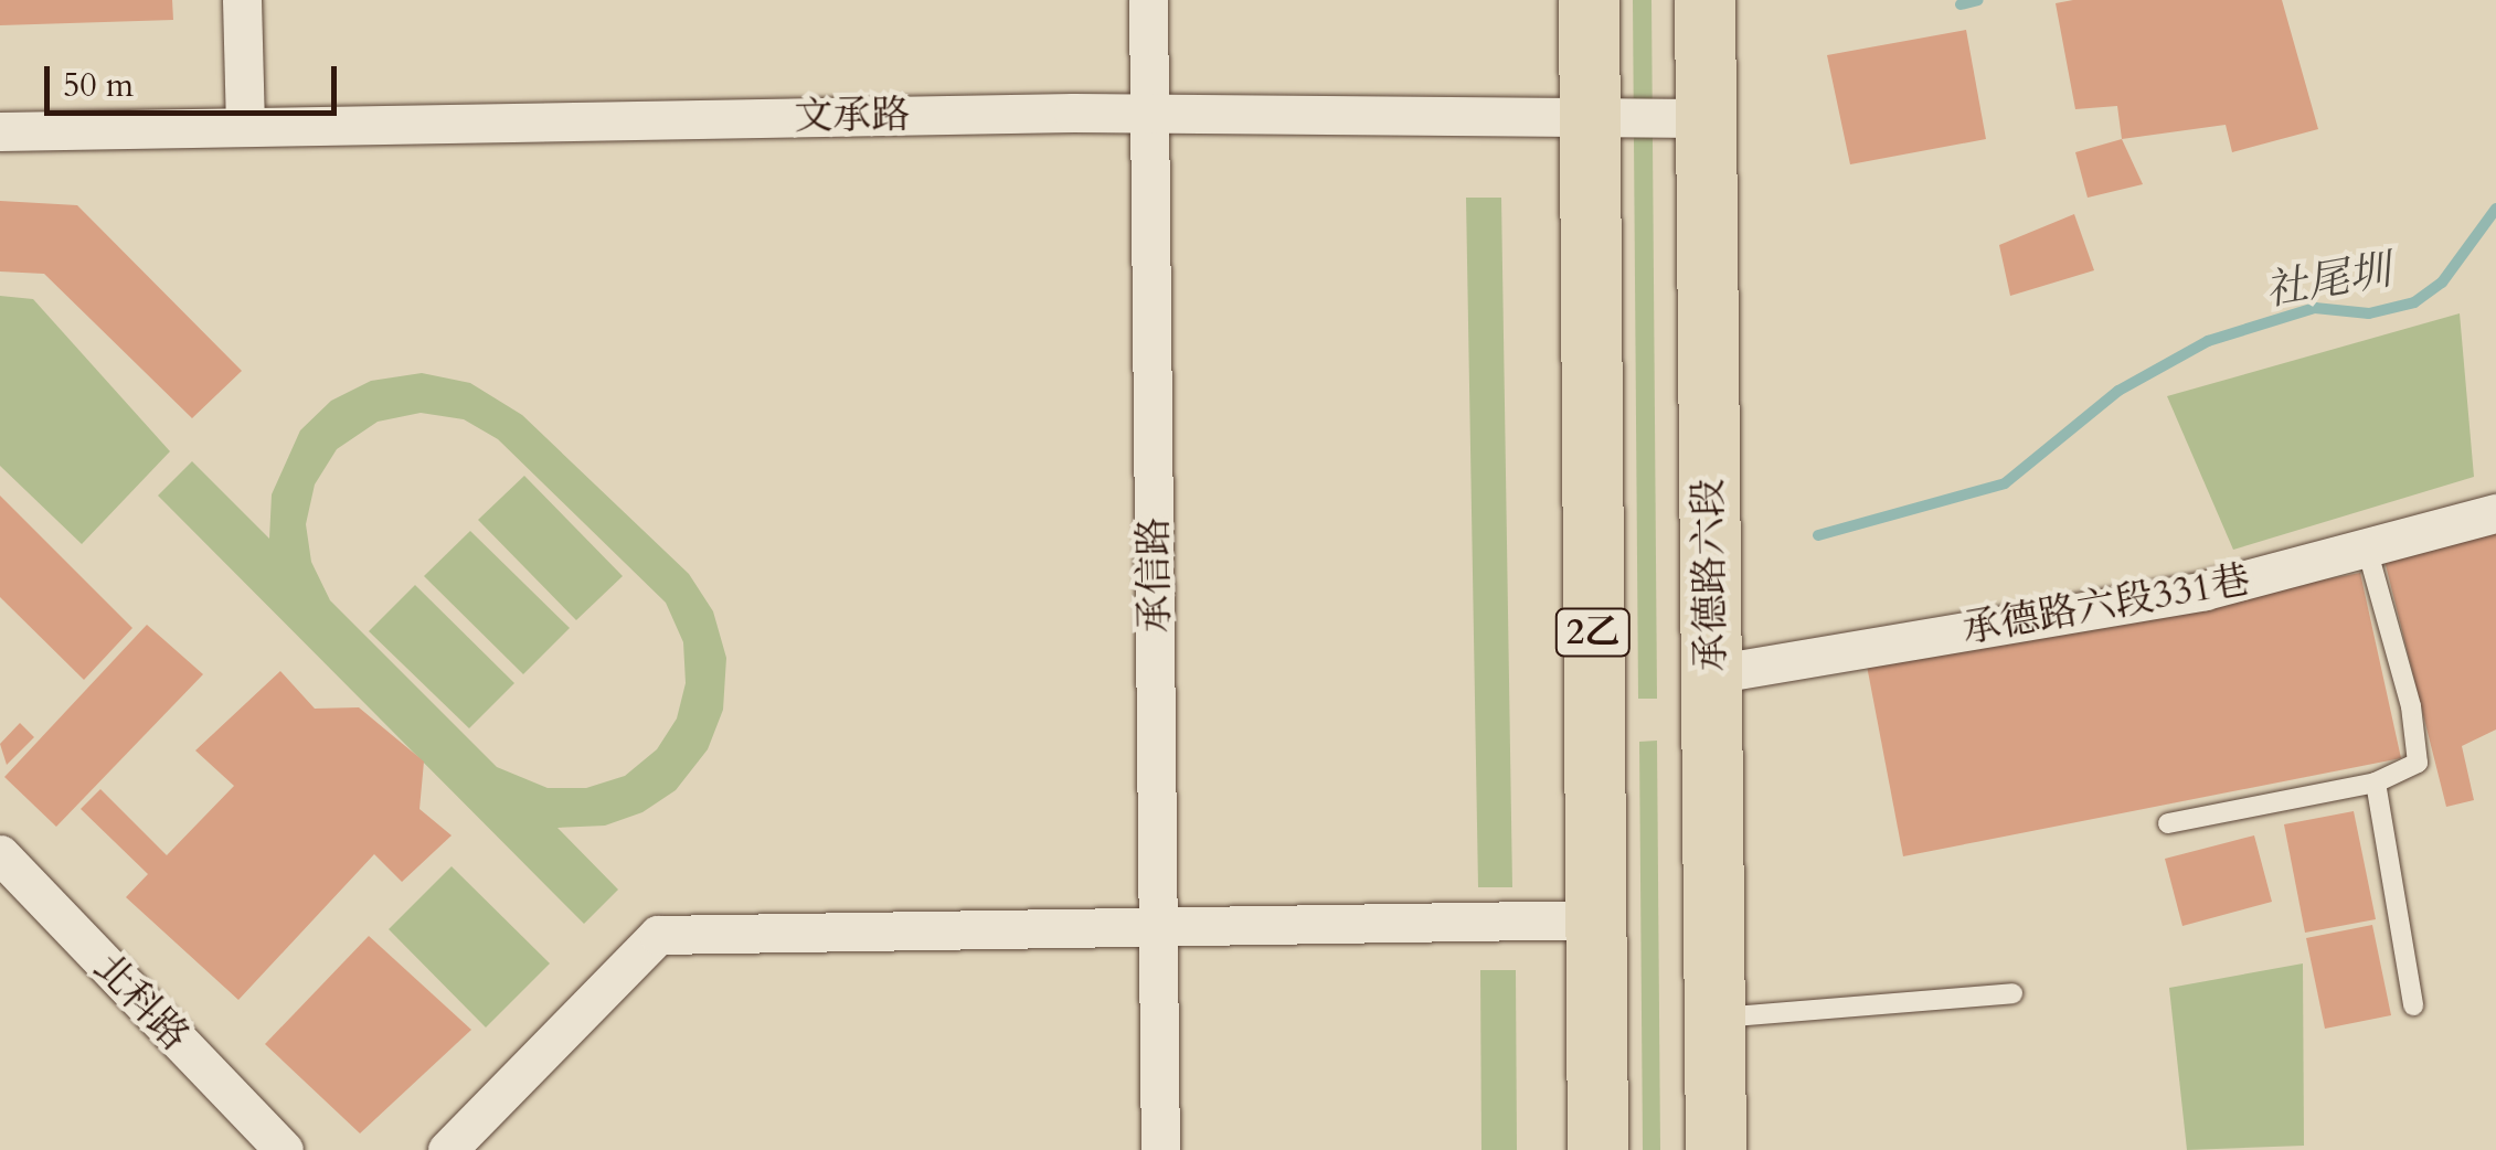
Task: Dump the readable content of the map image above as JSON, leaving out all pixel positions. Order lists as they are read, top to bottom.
{
  "streets": {
    "main road": ["承德路六段", "2乙"],
    "street": [
      "文承路",
      "承信路",
      "承德路六段331巷",
      "北科路"
    ]
  },
  "crossings": [
    ["文承路", "承信路"],
    ["文承路", "承德路六段"],
    ["文承路", "2乙"],
    ["承德路六段", "承德路六段331巷"]
  ],
  "water": ["社尾圳"],
  "scale_bar": "50 m"
}
